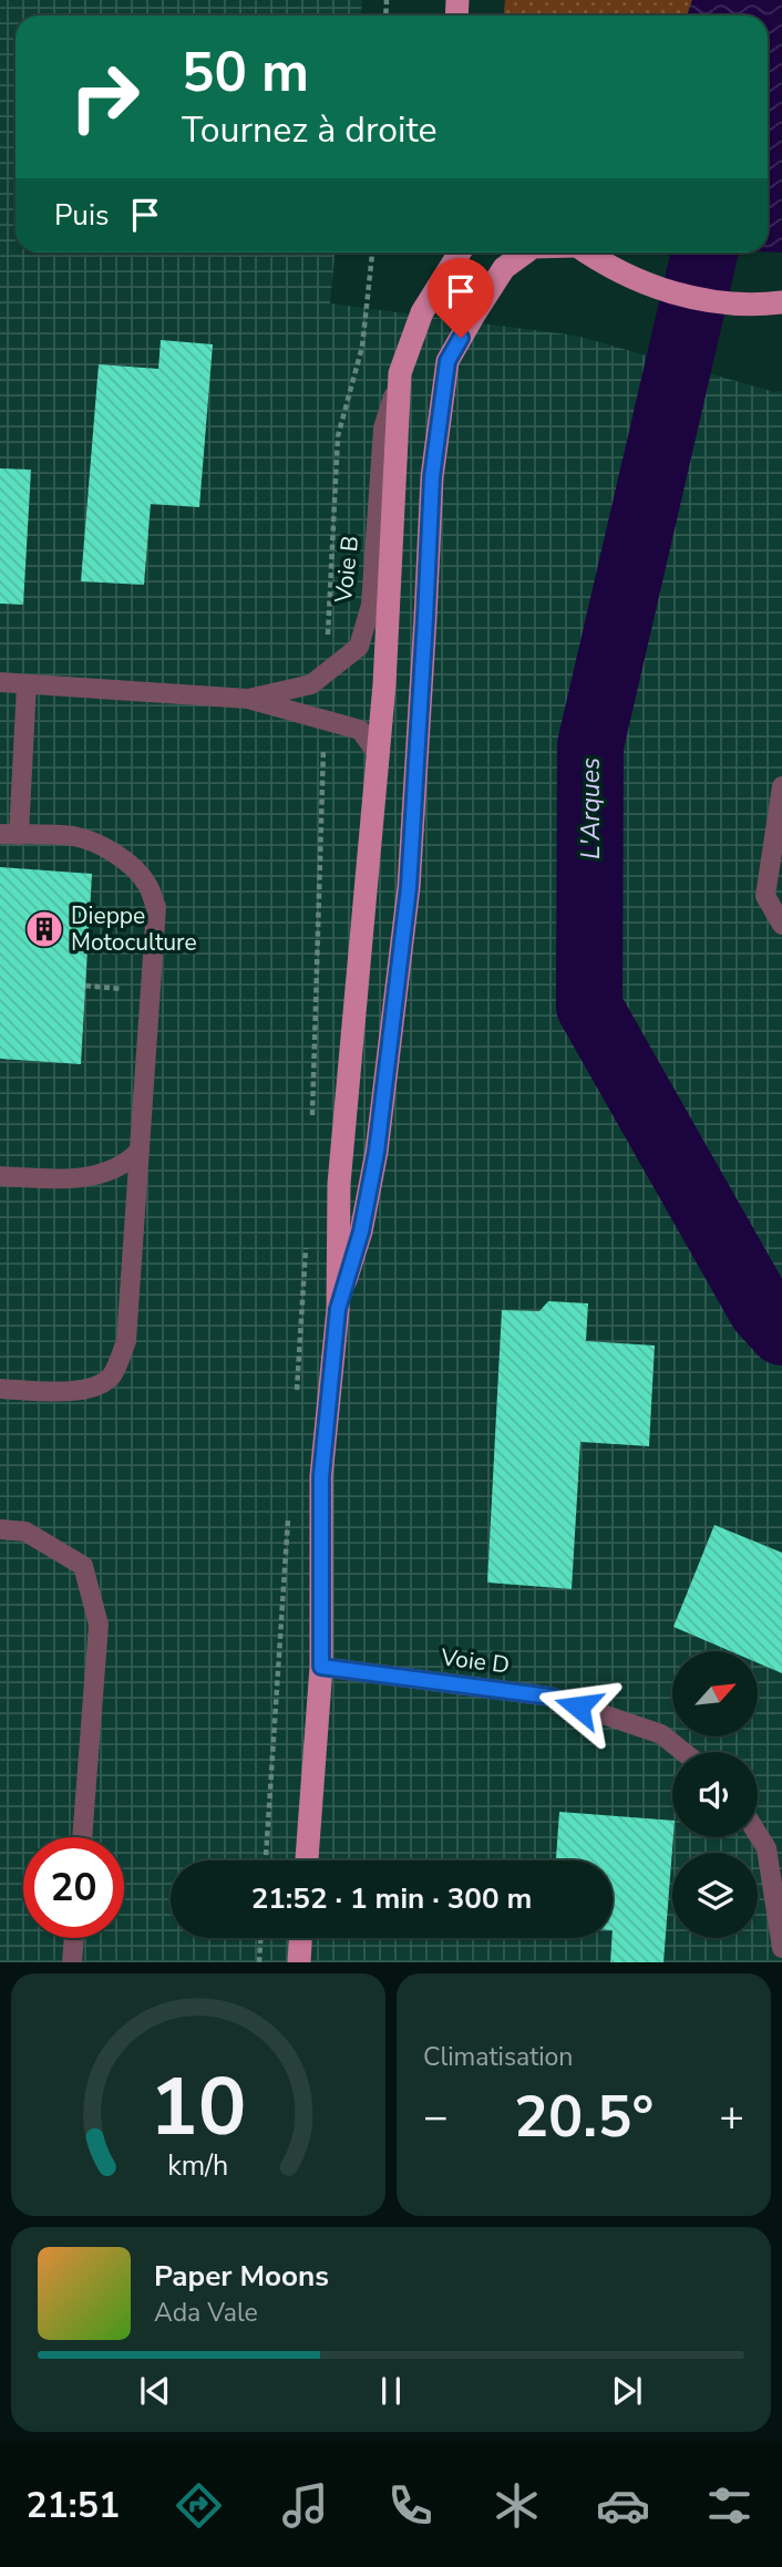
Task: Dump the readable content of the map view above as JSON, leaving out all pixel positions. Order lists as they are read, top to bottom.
{
  "streets": {
    "lane": ["Voie B", "Voie D"]
  },
  "water": ["L'Arques"],
  "places": {
    "building": ["Dieppe Motoculture"]
  },
  "north": "top right",
  "page": {
    "turn": ["50 m", "Tournez à droite"],
    "then": "Puis",
    "limit": "20",
    "trip": "21:52 · 1 min · 300 m",
    "tile": "Climatisation",
    "heat": ["−", "20.5°", "+"],
    "song": ["Paper Moons", "Ada Vale"],
    "tabs": "21:51",
    "gauge": ["10", "km/h"]
  }
}
